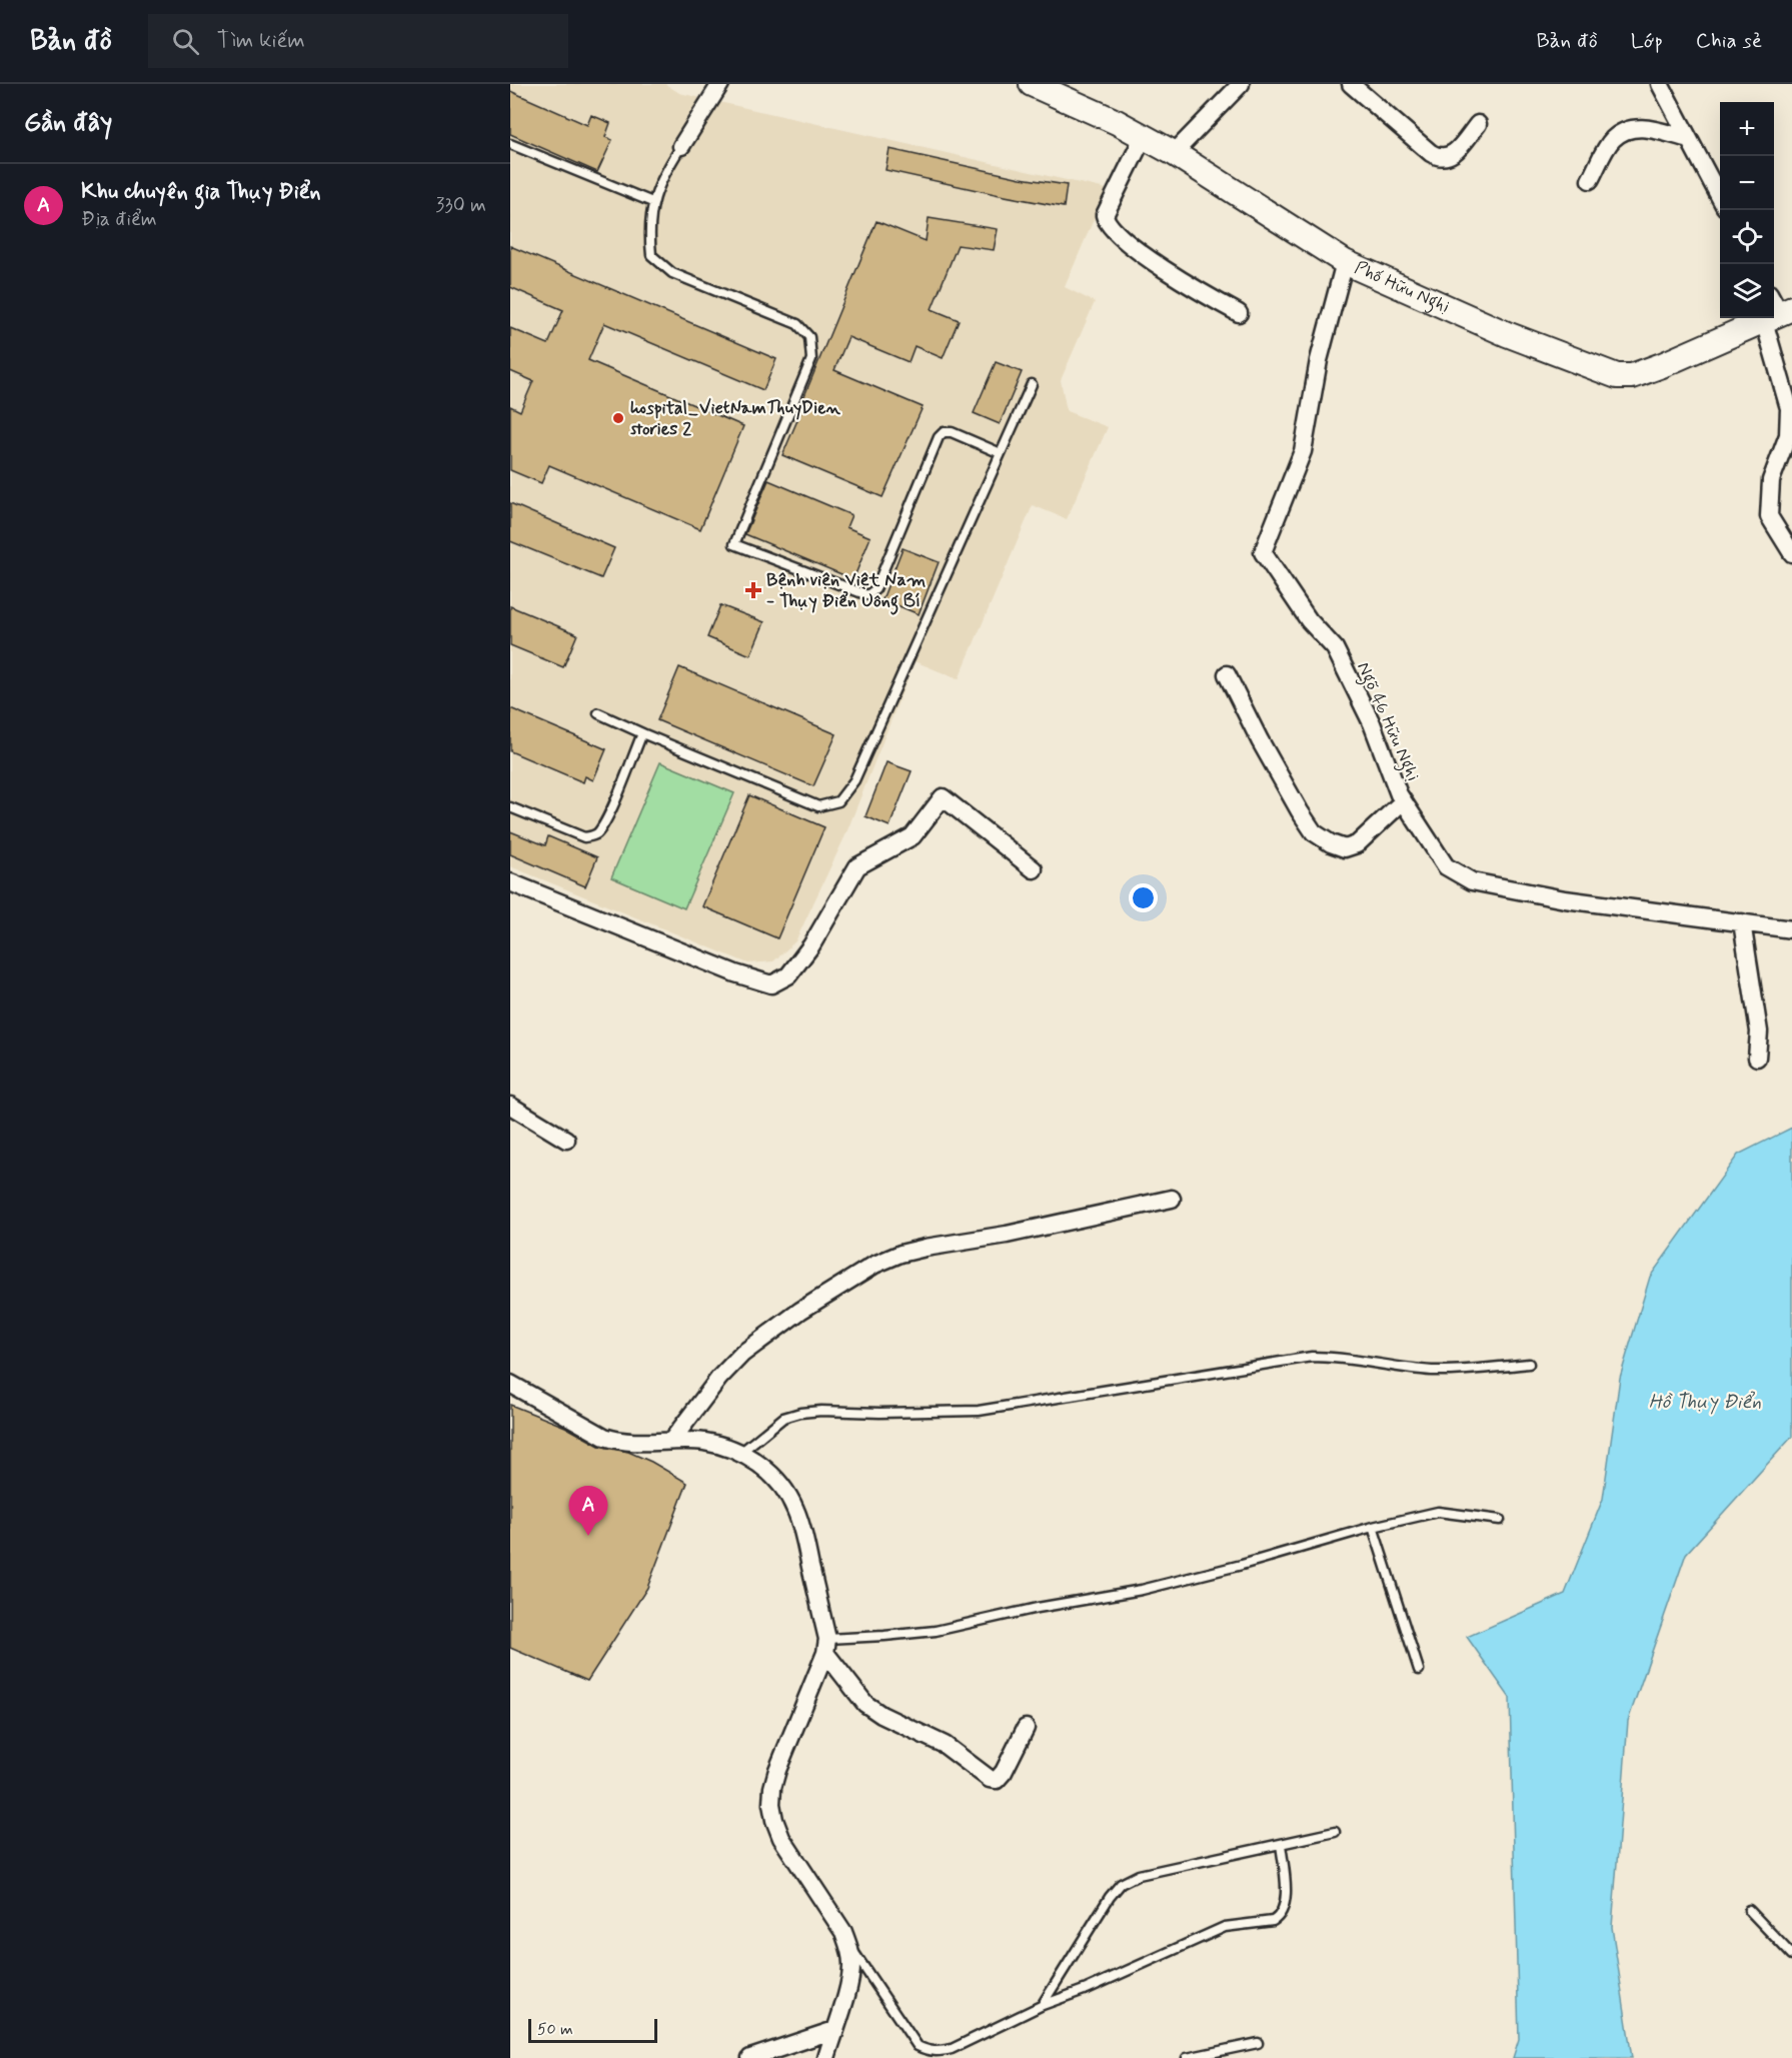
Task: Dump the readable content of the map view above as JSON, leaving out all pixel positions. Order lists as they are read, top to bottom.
{
  "streets": {
    "main road": ["Phố Hữu Nghị"],
    "street": ["Ngõ 46 Hữu Nghị"]
  },
  "crossings": [
    ["Phố Hữu Nghị", "Ngõ 46 Hữu Nghị"]
  ],
  "water": ["Hồ Thụy Điển"],
  "places": {
    "other": ["hospital_VietNamThuyDien stories 2"],
    "health": ["Bệnh viện Việt Nam - Thụy Điển Uông Bí"]
  },
  "scale_bar": "50 m",
  "page": {
    "header": "Bản đồ",
    "search": "Tìm kiếm",
    "nav": ["Bản đồ", "Lớp", "Chia sẻ"],
    "heading": "Gần đây",
    "map_buttons": ["+", "−"],
    "list": [
      {
        "mark": "A",
        "name": "Khu chuyên gia Thụy Điển",
        "note": "Địa điểm",
        "value": "330 m"
      }
    ],
    "pins": "A",
    "scale": "50 m"
  }
}
